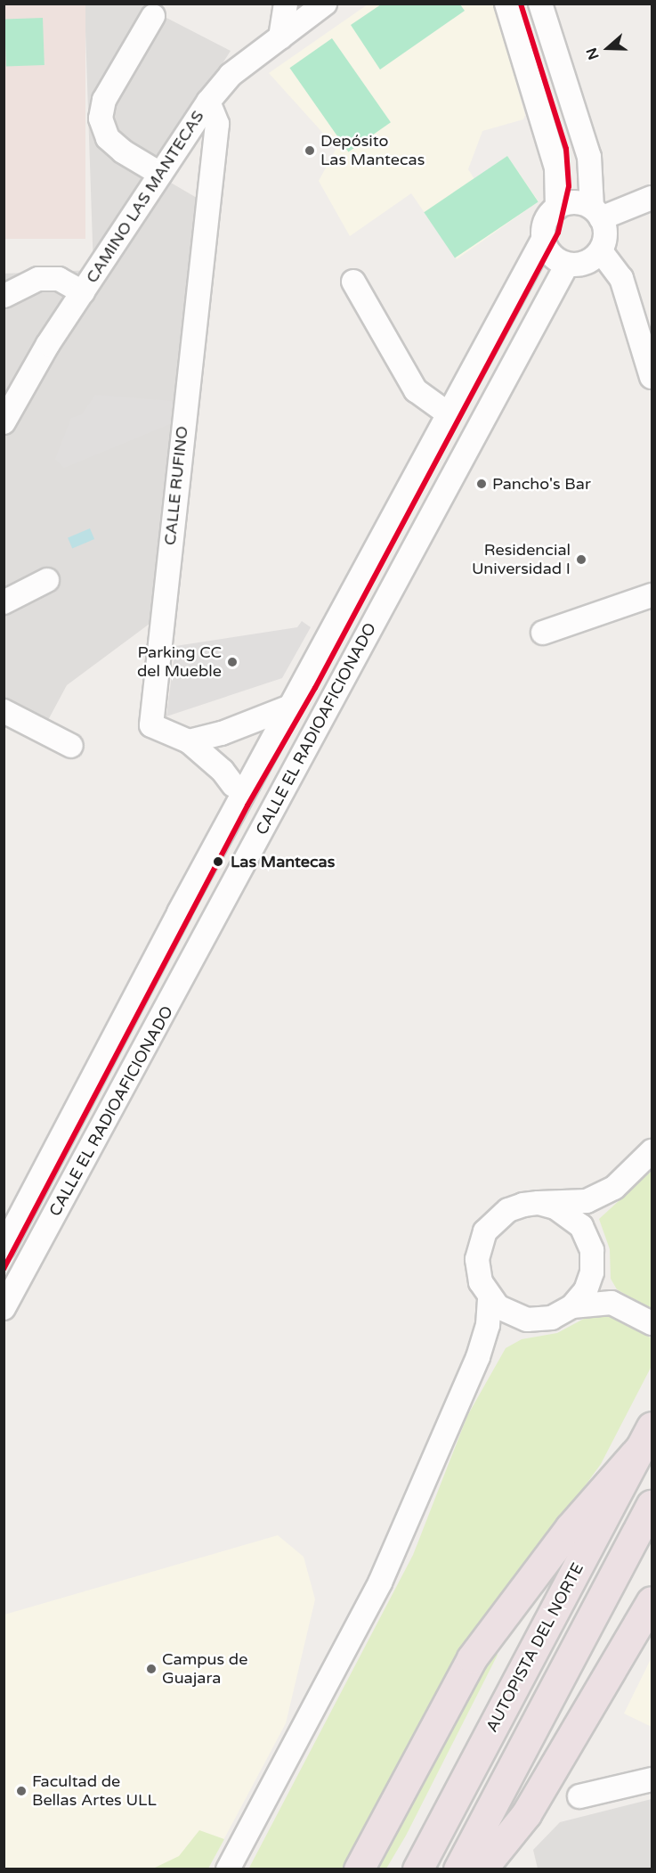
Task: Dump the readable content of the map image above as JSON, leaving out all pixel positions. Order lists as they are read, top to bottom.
{
  "streets": {
    "highway": ["AUTOPISTA DEL NORTE"],
    "street": ["CAMINO LAS MANTECAS", "CALLE RUFINO", "CALLE EL RADIOAFICIONADO"]
  },
  "crossings": [
    ["CAMINO LAS MANTECAS", "CALLE RUFINO"]
  ],
  "places": [
    "Depósito Las Mantecas",
    "Pancho's Bar",
    "Residencial Universidad I",
    "Parking CC del Mueble",
    "Las Mantecas",
    "Campus de Guajara",
    "Facultad de Bellas Artes ULL"
  ],
  "north": "left"
}
